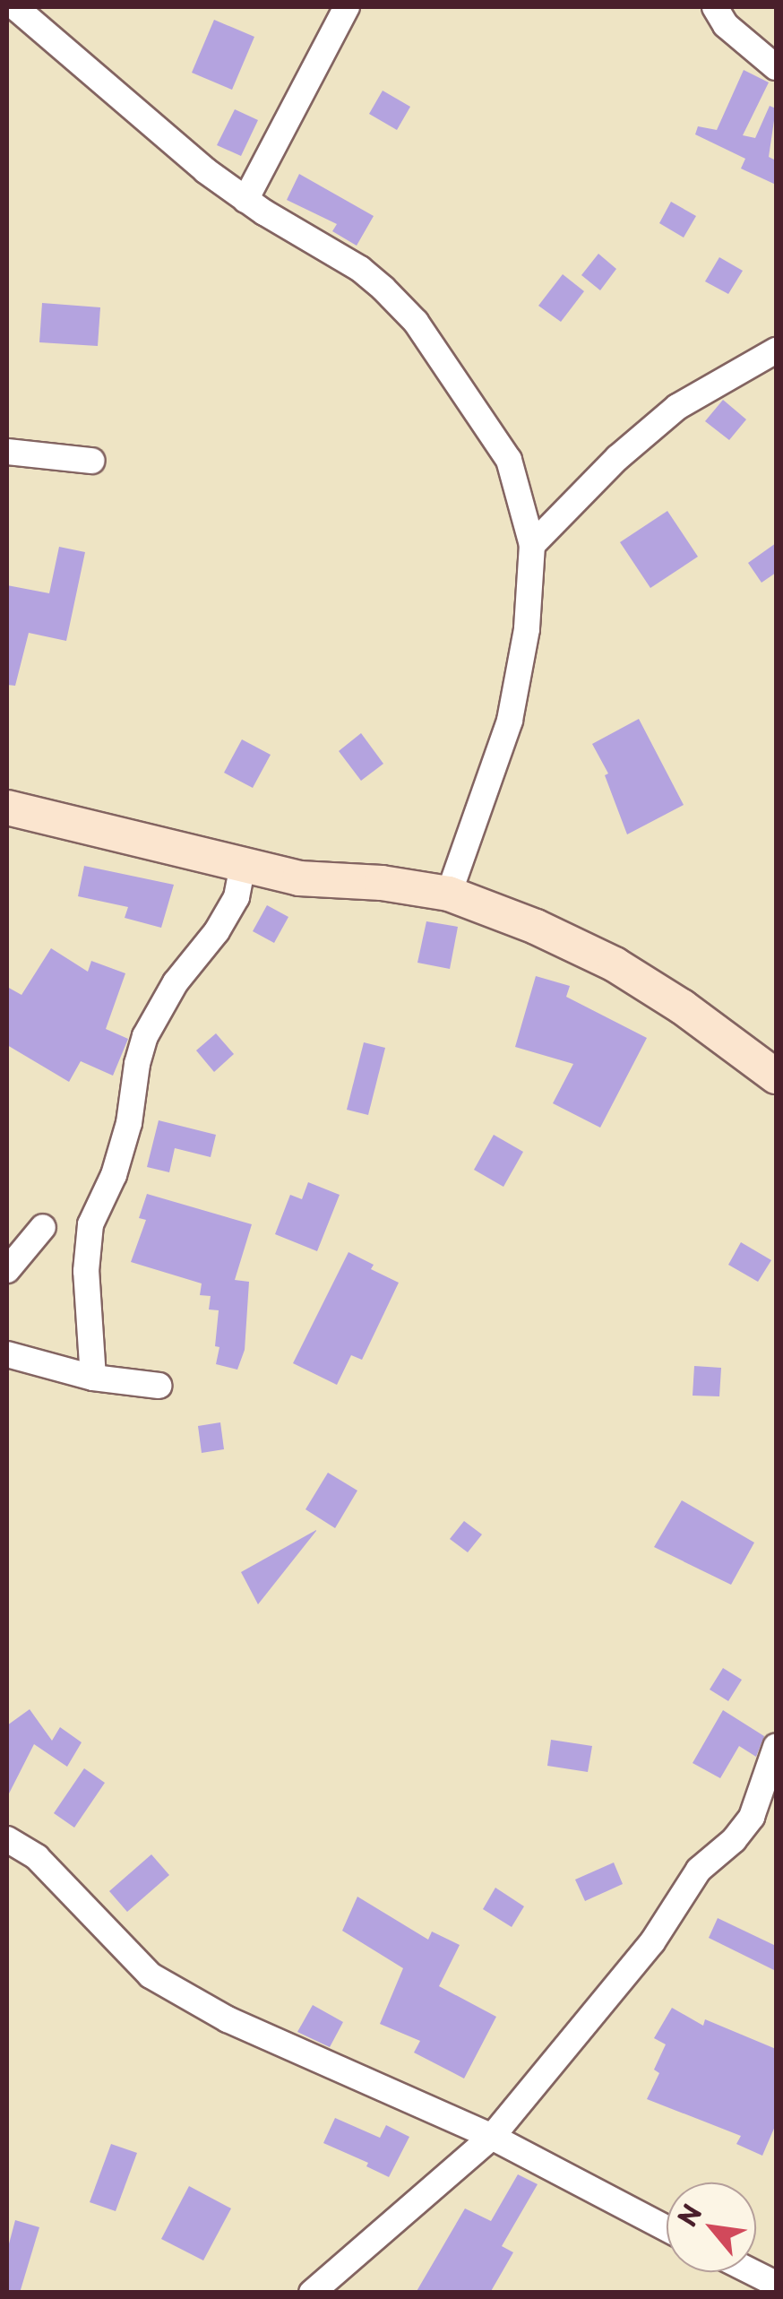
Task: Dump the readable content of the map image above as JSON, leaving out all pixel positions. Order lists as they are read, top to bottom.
{
  "north": "top left"
}
